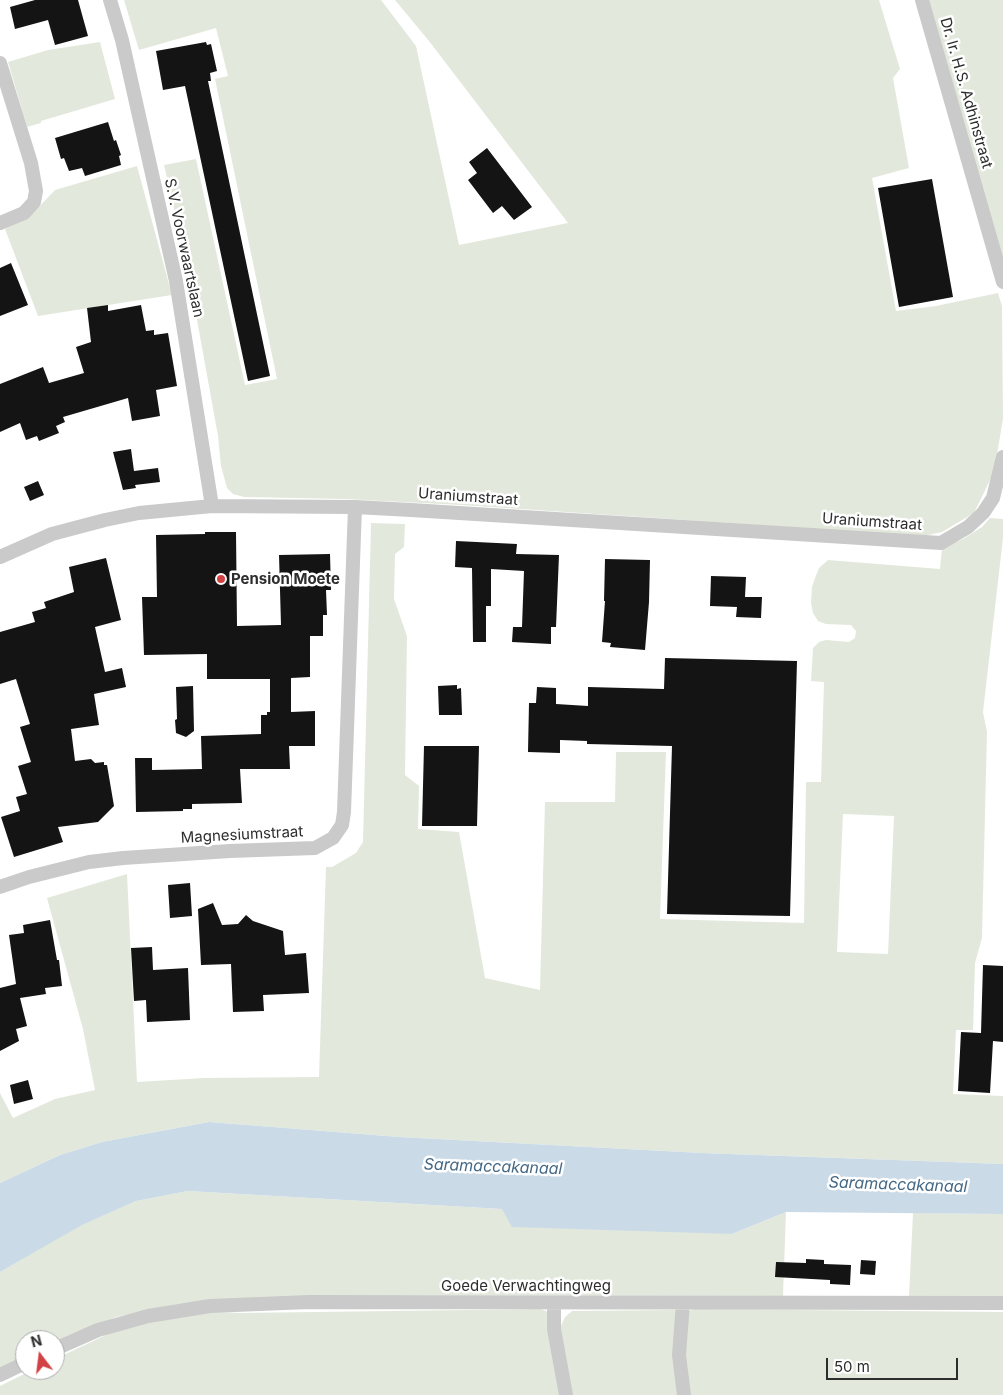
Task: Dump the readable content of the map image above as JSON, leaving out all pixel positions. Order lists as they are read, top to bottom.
{
  "streets": {
    "street": [
      "Dr. Ir. H.S. Adhinstraat",
      "S.V. Voorwaartslaan",
      "Uraniumstraat",
      "Magnesiumstraat",
      "Goede Verwachtingweg"
    ]
  },
  "crossings": [
    ["S.V. Voorwaartslaan", "Uraniumstraat"],
    ["Uraniumstraat", "Magnesiumstraat"]
  ],
  "water": ["Saramaccakanaal"],
  "places": ["Pension Moete"],
  "scale_bar": "50 m",
  "north": "top"
}
